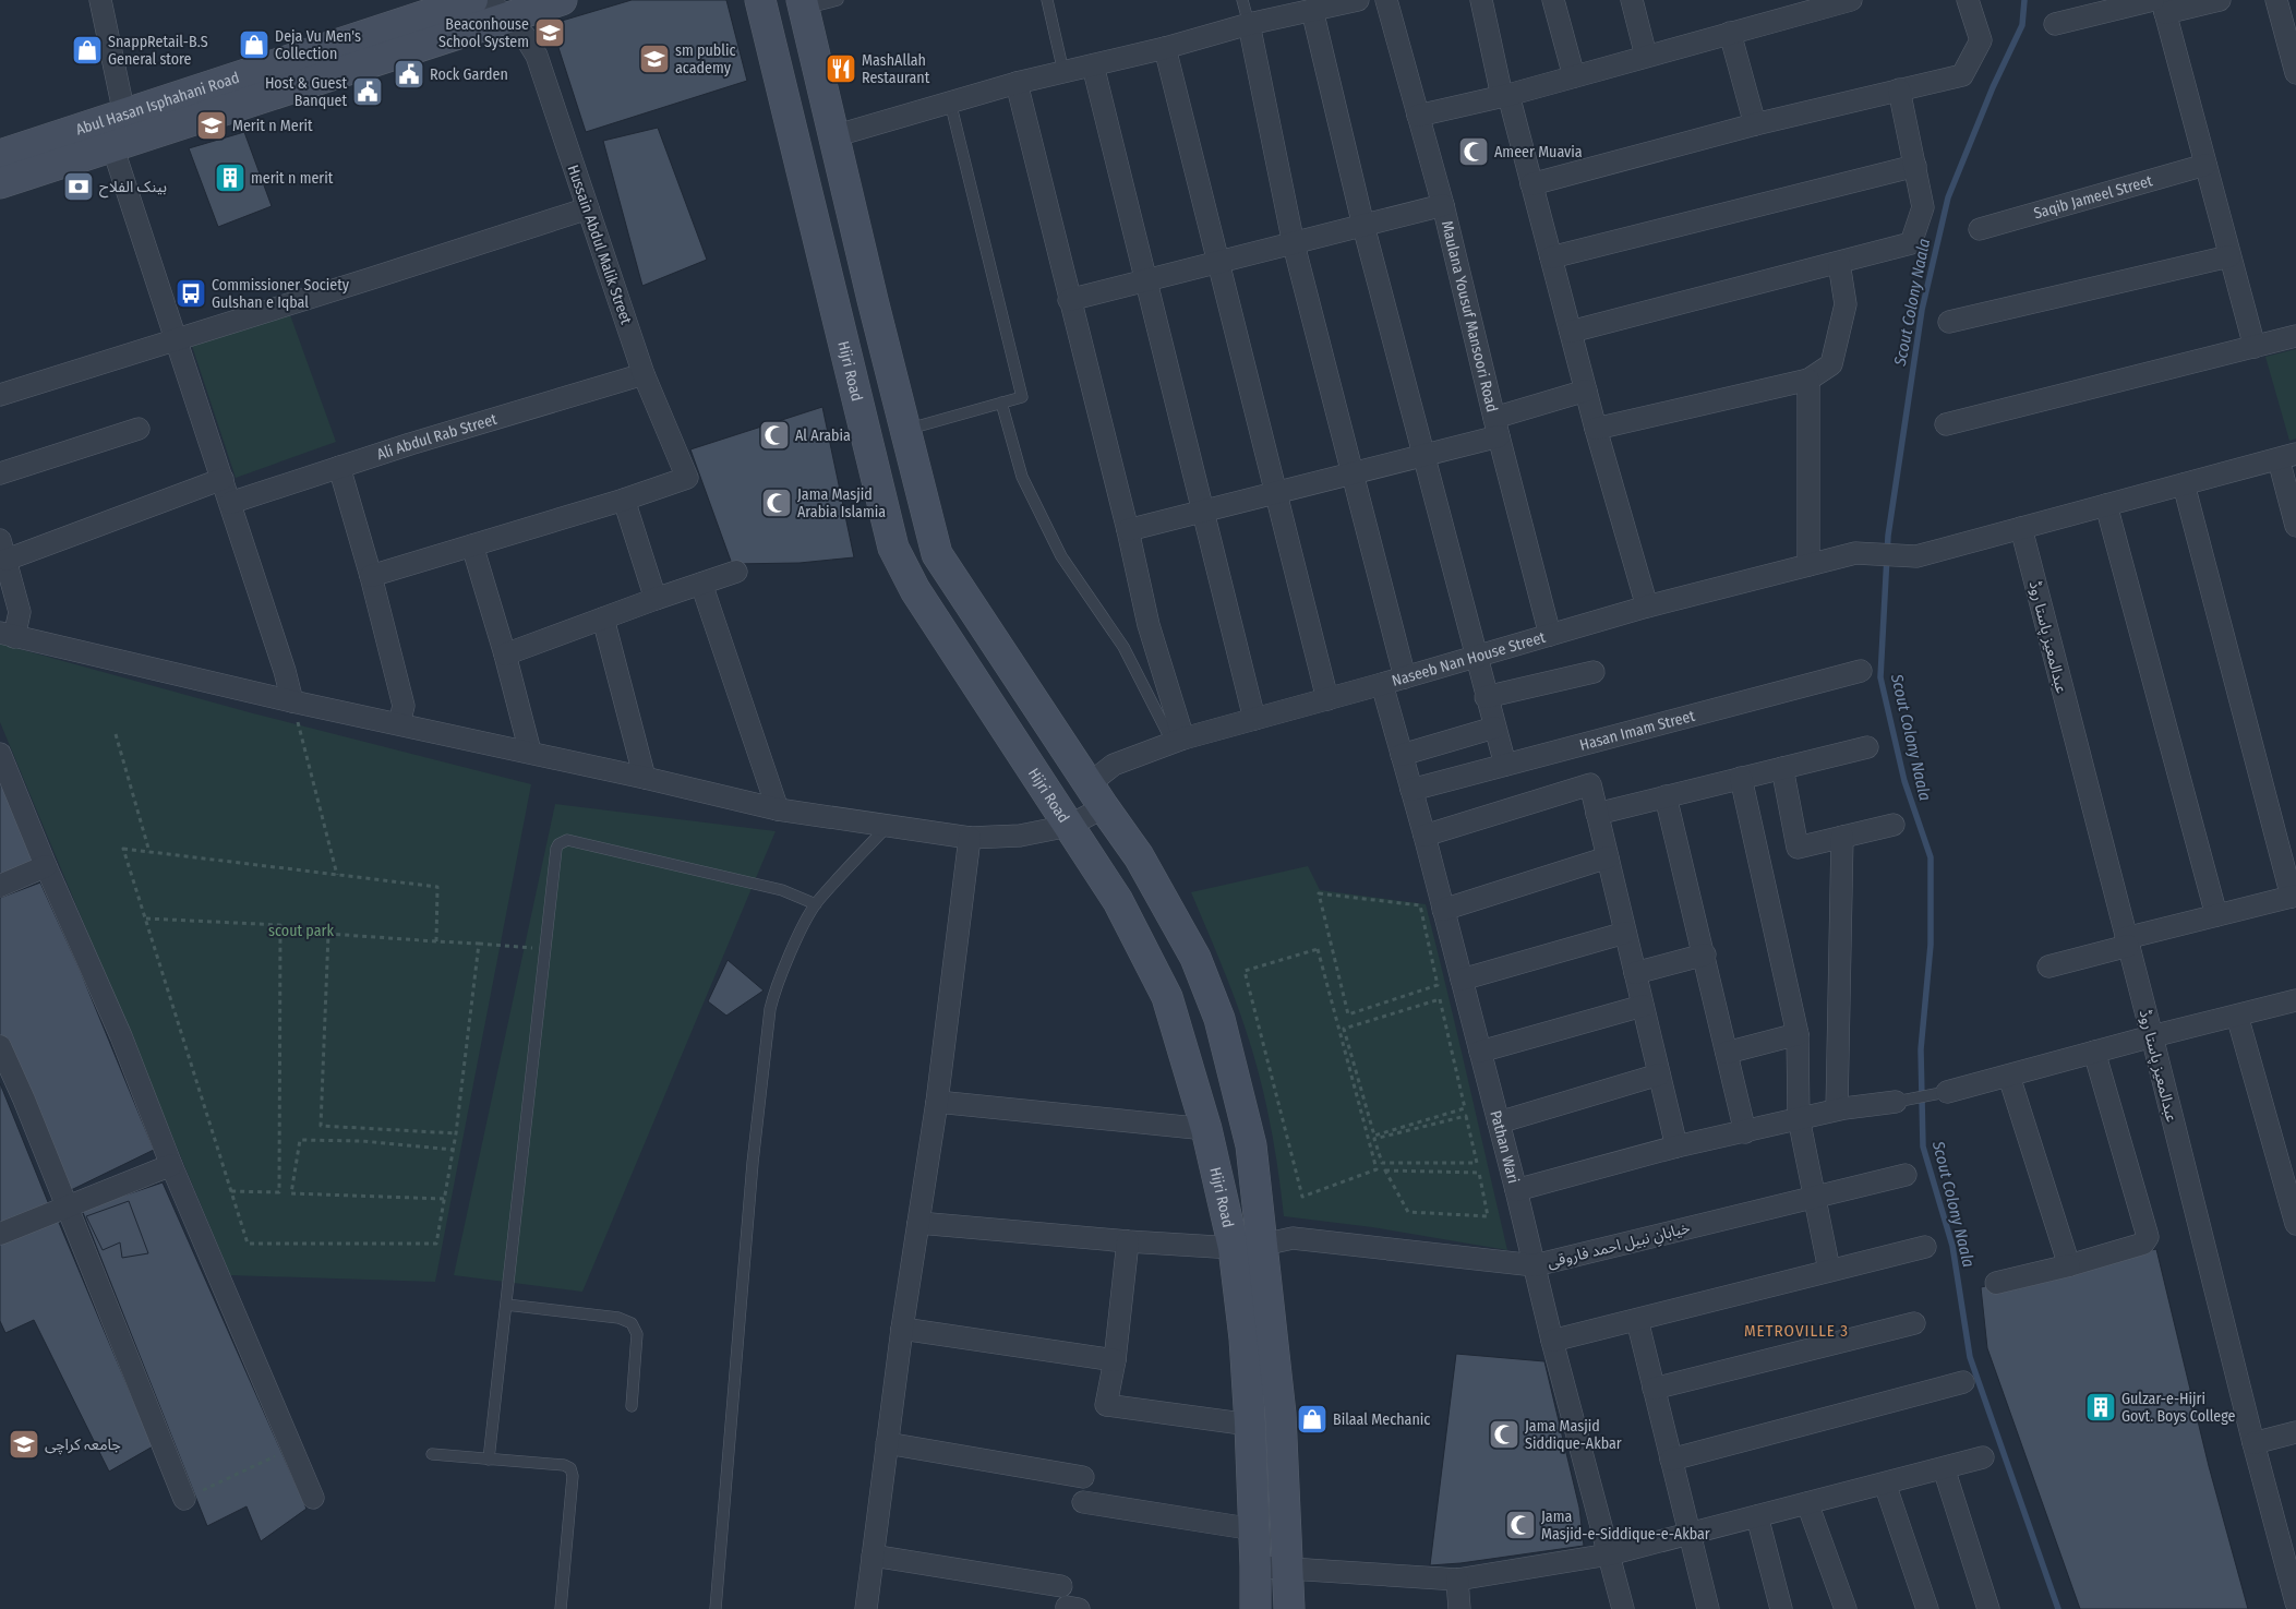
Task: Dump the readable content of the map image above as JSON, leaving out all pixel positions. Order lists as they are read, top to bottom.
{
  "streets": {
    "main road": ["Abul Hasan Isphahani Road", "Hijri Road"],
    "street": [
      "Saqib Jameel Street",
      "Hussain Abdul Malik Street",
      "Maulana Yousuf Mansoori Road",
      "Ali Abdul Rab Street",
      "عبدالمعیز پاستا روڈ",
      "Naseeb Nan House Street",
      "Hasan Imam Street",
      "Pathan Wari",
      "خیابانِ نبیل احمد فاروقی"
    ]
  },
  "crossings": [
    ["Abul Hasan Isphahani Road", "Hussain Abdul Malik Street"],
    ["Hussain Abdul Malik Street", "Ali Abdul Rab Street"],
    ["Maulana Yousuf Mansoori Road", "Naseeb Nan House Street"],
    ["Hijri Road", "Naseeb Nan House Street"],
    ["Hijri Road", "خیابانِ نبیل احمد فاروقی"],
    ["عبدالمعیز پاستا روڈ", "Naseeb Nan House Street"],
    ["Naseeb Nan House Street", "Pathan Wari"],
    ["Hasan Imam Street", "Pathan Wari"],
    ["Pathan Wari", "خیابانِ نبیل احمد فاروقی"]
  ],
  "districts": ["METROVILLE 3"],
  "water": ["Scout Colony Naala"],
  "parks": ["scout park"],
  "places": {
    "school or university": [
      "Beaconhouse School System",
      "sm public academy",
      "Merit n Merit",
      "جامعہ کراچی"
    ],
    "shop": ["Deja Vu Men's Collection", "SnappRetail-B.S General store", "Bilaal Mechanic"],
    "restaurant": ["MashAllah Restaurant"],
    "public building": ["Rock Garden", "Host & Guest Banquet"],
    "mosque": [
      "Ameer Muavia",
      "Al Arabia",
      "Jama Masjid Arabia Islamia",
      "Jama Masjid Siddique-Akbar",
      "Jama Masjid-e-Siddique-e-Akbar"
    ],
    "building": ["merit n merit", "Gulzar-e-Hijri Govt. Boys College"],
    "bank": ["بینک الفلاح"],
    "bus stop": ["Commissioner Society Gulshan e Iqbal"]
  }
}
